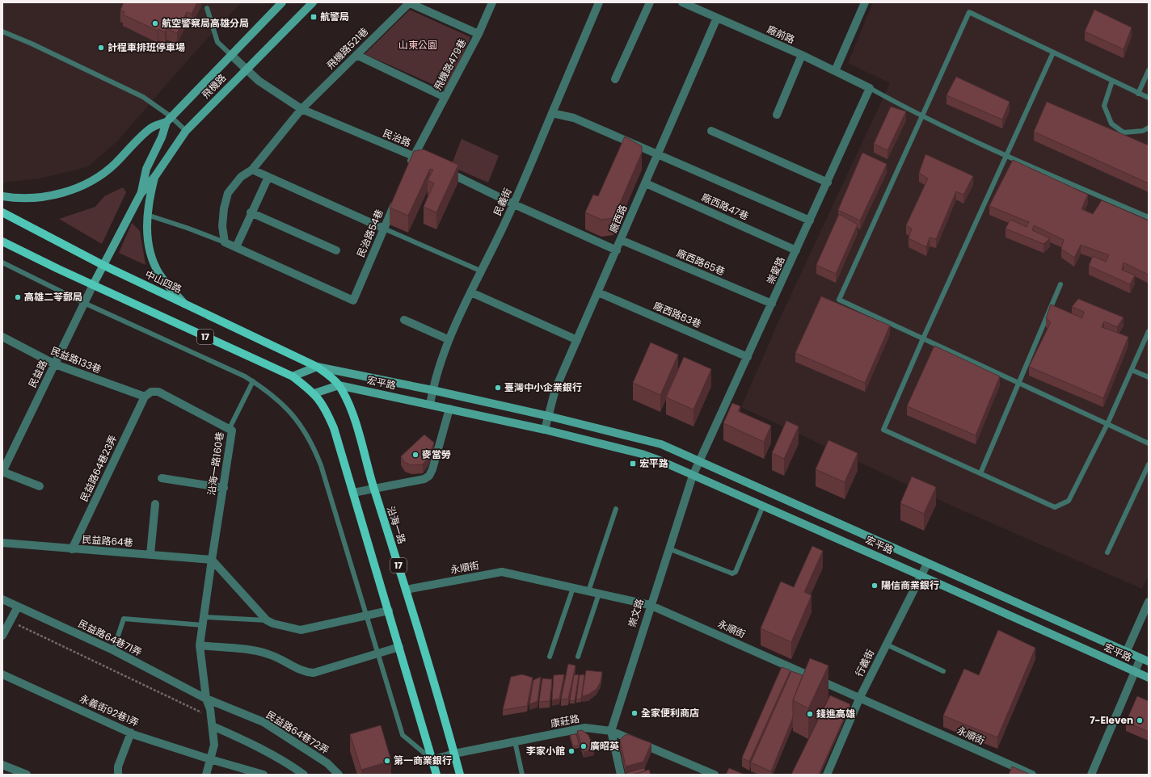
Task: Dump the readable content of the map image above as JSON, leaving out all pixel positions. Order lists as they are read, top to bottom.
{
  "streets": {
    "main road": ["中山四路", "17", "沿海一路"],
    "street": [
      "廠前路",
      "飛機路521巷",
      "飛機路479巷",
      "飛機路",
      "民治路",
      "民義街",
      "廠西路47巷",
      "廠西路",
      "民治路54巷",
      "廠西路65巷",
      "崇愛路",
      "廠西路83巷",
      "民益路133巷",
      "民益路",
      "宏平路",
      "沿海一路160巷",
      "民益路64巷23弄",
      "民益路64巷",
      "永順街",
      "崇文路",
      "民益路64巷71弄",
      "行義街",
      "永義街92巷1弄",
      "康莊路",
      "民益路64巷72弄"
    ]
  },
  "crossings": [
    ["廠前路", "廠西路"],
    ["廠前路", "崇愛路"],
    ["飛機路521巷", "飛機路479巷"],
    ["飛機路521巷", "民治路"],
    ["飛機路479巷", "民治路"],
    ["飛機路", "民治路"],
    ["飛機路", "中山四路"],
    ["飛機路", "17"],
    ["飛機路", "民益路"],
    ["民義街", "宏平路"],
    ["廠西路47巷", "廠西路"],
    ["廠西路47巷", "崇愛路"],
    ["廠西路", "廠西路65巷"],
    ["廠西路", "廠西路83巷"],
    ["廠西路", "宏平路"],
    ["廠西路65巷", "崇愛路"],
    ["崇愛路", "廠西路83巷"],
    ["崇愛路", "宏平路"],
    ["崇愛路", "崇文路"],
    ["中山四路", "宏平路"],
    ["中山四路", "沿海一路"],
    ["17", "民益路"],
    ["17", "康莊路"],
    ["民益路133巷", "民益路"],
    ["民益路133巷", "沿海一路160巷"],
    ["民益路133巷", "民益路64巷23弄"],
    ["宏平路", "沿海一路"],
    ["宏平路", "崇文路"],
    ["宏平路", "行義街"],
    ["沿海一路160巷", "民益路64巷23弄"],
    ["沿海一路160巷", "民益路64巷"],
    ["民益路64巷23弄", "民益路64巷"],
    ["沿海一路", "永順街"],
    ["沿海一路", "康莊路"],
    ["永順街", "崇文路"],
    ["永順街", "行義街"],
    ["崇文路", "康莊路"],
    ["民益路64巷71弄", "民益路64巷72弄"]
  ],
  "parks": ["山東公園"],
  "places": {
    "transit": ["航警局", "宏平路"],
    "other": [
      "航空警察局高雄分局",
      "計程車排班停車場",
      "高雄二苓郵局",
      "臺灣中小企業銀行",
      "麥當勞",
      "陽信商業銀行",
      "全家便利商店",
      "錢進高雄",
      "7-Eleven",
      "廣昭英",
      "李家小館",
      "第一商業銀行"
    ]
  }
}
